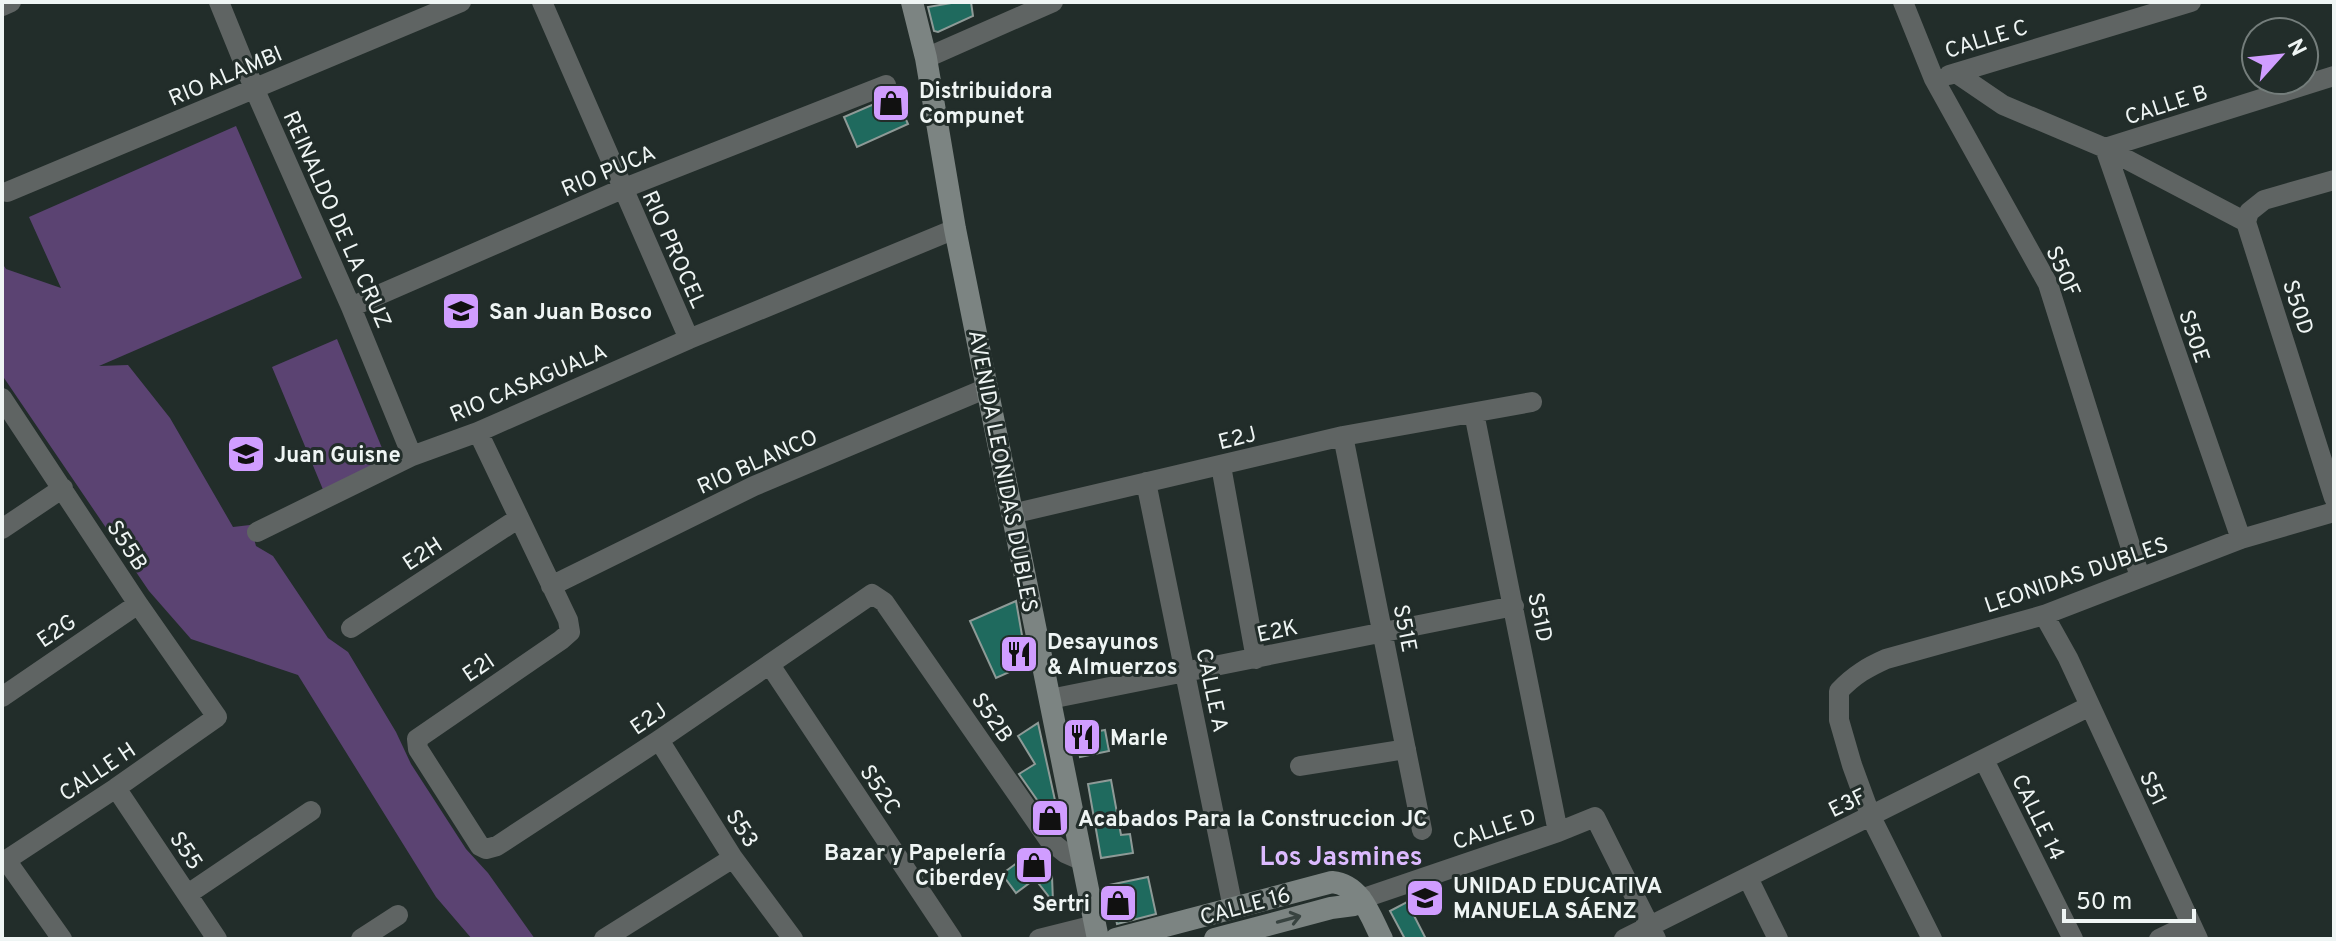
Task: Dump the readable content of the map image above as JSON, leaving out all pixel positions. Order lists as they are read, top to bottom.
{
  "streets": {
    "main road": ["AVENIDA LEONIDAS DUBLES", "CALLE 16"],
    "street": [
      "CALLE C",
      "RIO ALAMBI",
      "CALLE B",
      "RIO PUCA",
      "REINALDO DE LA CRUZ",
      "RIO PROCEL",
      "S50F",
      "S50D",
      "S50E",
      "RIO CASAGUALA",
      "E2J",
      "RIO BLANCO",
      "S55B",
      "E2H",
      "LEONIDAS DUBLES",
      "S51D",
      "S51E",
      "E2G",
      "E2K",
      "E2I",
      "CALLE A",
      "S52B",
      "CALLE H",
      "S51",
      "S52C",
      "E3F",
      "CALLE 14",
      "S53",
      "CALLE D",
      "S55"
    ]
  },
  "crossings": [
    ["CALLE C", "S50F"],
    ["RIO ALAMBI", "REINALDO DE LA CRUZ"],
    ["CALLE B", "S50E"],
    ["RIO PUCA", "REINALDO DE LA CRUZ"],
    ["RIO PUCA", "RIO PROCEL"],
    ["REINALDO DE LA CRUZ", "RIO CASAGUALA"],
    ["RIO PROCEL", "RIO CASAGUALA"],
    ["S50F", "LEONIDAS DUBLES"],
    ["S50E", "LEONIDAS DUBLES"],
    ["RIO CASAGUALA", "AVENIDA LEONIDAS DUBLES"],
    ["E2J", "AVENIDA LEONIDAS DUBLES"],
    ["E2J", "S51D"],
    ["E2J", "S51E"],
    ["E2J", "E2I"],
    ["E2J", "CALLE A"],
    ["E2J", "S52B"],
    ["E2J", "S52C"],
    ["E2J", "S53"],
    ["RIO BLANCO", "AVENIDA LEONIDAS DUBLES"],
    ["RIO BLANCO", "E2I"],
    ["AVENIDA LEONIDAS DUBLES", "E2K"],
    ["AVENIDA LEONIDAS DUBLES", "S52B"],
    ["S55B", "E2G"],
    ["S55B", "CALLE H"],
    ["LEONIDAS DUBLES", "S51"],
    ["LEONIDAS DUBLES", "E3F"],
    ["S51D", "E2K"],
    ["S51D", "CALLE D"],
    ["S51E", "E2K"],
    ["E2K", "CALLE A"],
    ["CALLE A", "CALLE 16"],
    ["CALLE H", "S55"],
    ["S51", "E3F"],
    ["E3F", "CALLE 14"],
    ["E3F", "CALLE D"],
    ["CALLE D", "CALLE 16"]
  ],
  "districts": ["Los Jasmines"],
  "places": {
    "shop": [
      "Distribuidora Compunet",
      "Acabados Para la Construccion JC",
      "Bazar y Papelería Ciberdey",
      "Sertri"
    ],
    "school or university": ["San Juan Bosco", "Juan Guisne", "UNIDAD EDUCATIVA MANUELA SÁENZ"],
    "restaurant": ["Desayunos & Almuerzos", "Marle"]
  },
  "scale_bar": "50 m",
  "north": "top right"
}
